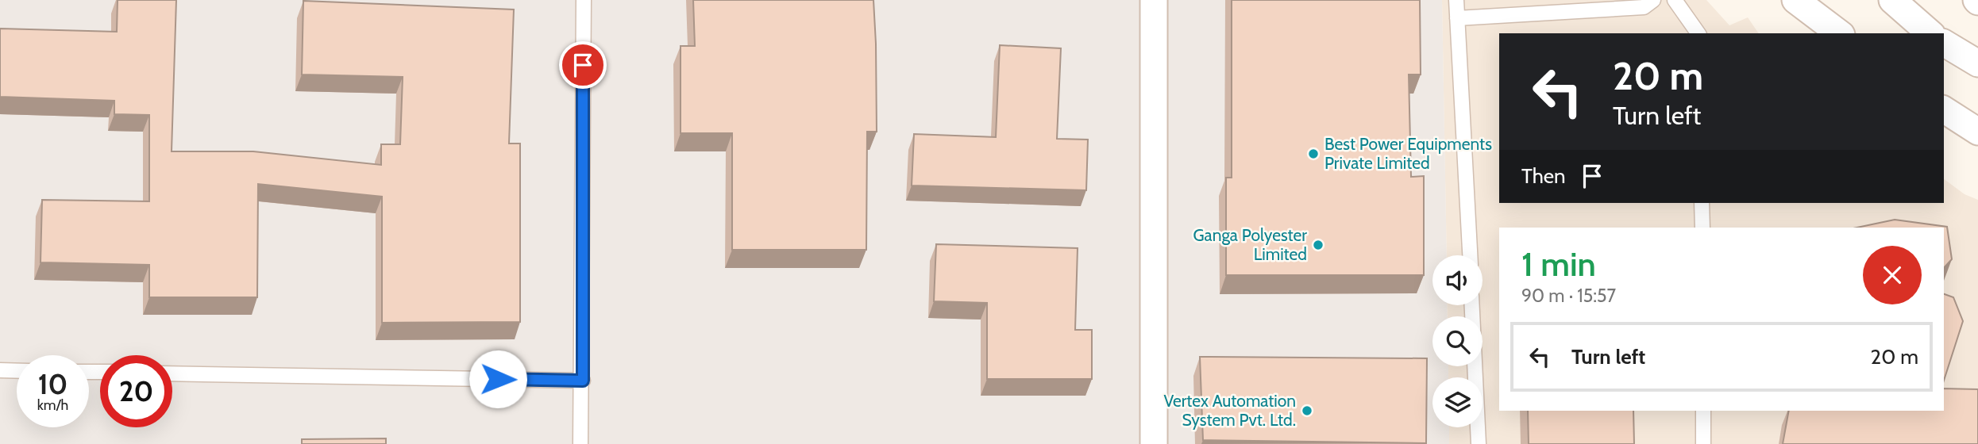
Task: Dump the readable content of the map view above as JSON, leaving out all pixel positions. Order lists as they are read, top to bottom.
{
  "places": ["Best Power Equipments Private Limited", "Ganga Polyester Limited", "Vertex Automation System Pvt. Ltd."],
  "page": {
    "turn": ["20 m", "Turn left"],
    "then": "Then",
    "heading": ["1 min", "90 m · 15:57"],
    "list": [
      {
        "name": "Turn left",
        "value": "20 m"
      }
    ],
    "speed": "10 km/h",
    "limit": "20"
  }
}
